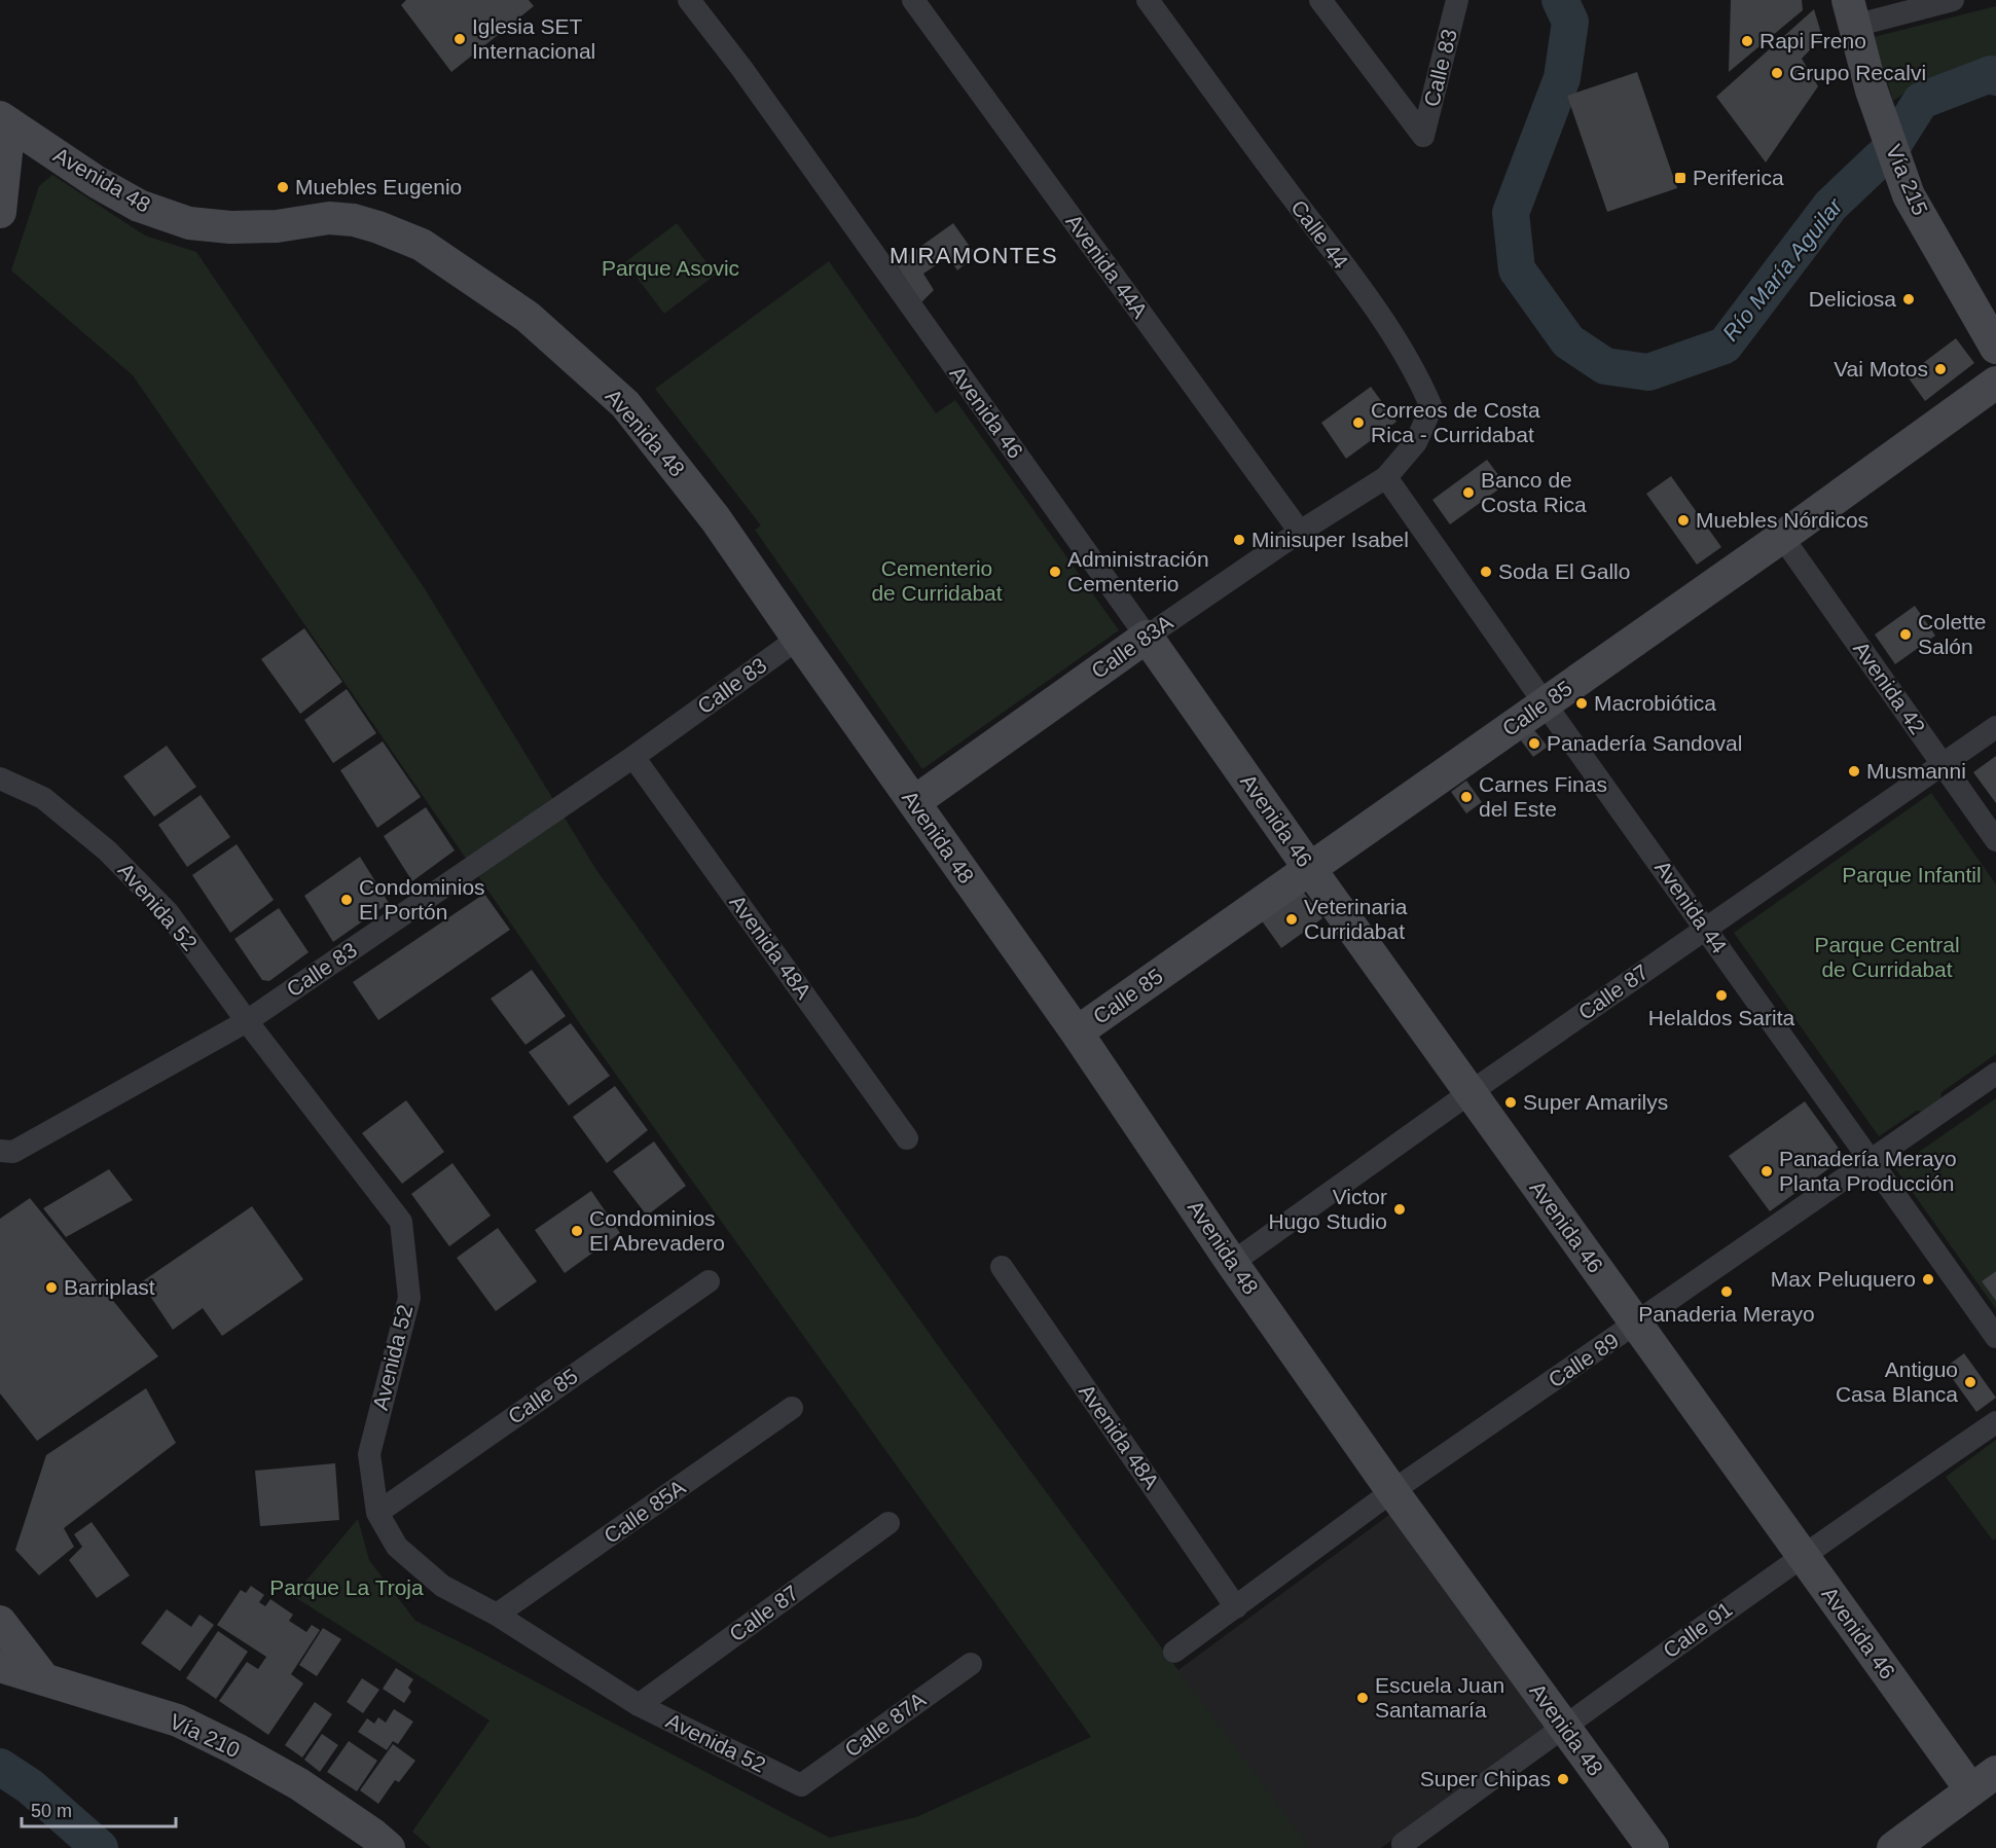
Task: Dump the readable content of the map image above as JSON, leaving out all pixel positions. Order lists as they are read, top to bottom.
{
  "streets": {
    "street": [
      "Calle 83",
      "Avenida 48",
      "Vía 215",
      "Calle 44",
      "Avenida 44A",
      "Avenida 46",
      "Calle 83A",
      "Avenida 42",
      "Calle 85",
      "Avenida 52",
      "Avenida 44",
      "Avenida 48A",
      "Calle 87",
      "Calle 89",
      "Calle 85A",
      "Calle 91",
      "Calle 87A",
      "Vía 210"
    ]
  },
  "crossings": [
    ["Calle 83", "Avenida 48"],
    ["Calle 83", "Avenida 52"],
    ["Calle 83", "Avenida 48A"],
    ["Avenida 48", "Calle 83A"],
    ["Avenida 48", "Calle 85"],
    ["Avenida 48", "Calle 87"],
    ["Avenida 48", "Calle 89"],
    ["Avenida 48", "Calle 91"],
    ["Calle 44", "Calle 83A"],
    ["Calle 44", "Avenida 44"],
    ["Avenida 44A", "Calle 83A"],
    ["Avenida 46", "Calle 83A"],
    ["Avenida 46", "Calle 85"],
    ["Avenida 46", "Calle 87"],
    ["Avenida 46", "Calle 89"],
    ["Avenida 46", "Calle 91"],
    ["Calle 83A", "Avenida 44"],
    ["Avenida 42", "Calle 85"],
    ["Avenida 42", "Calle 87"],
    ["Calle 85", "Avenida 52"],
    ["Calle 85", "Avenida 44"],
    ["Avenida 52", "Calle 87"],
    ["Avenida 52", "Calle 85A"],
    ["Avenida 52", "Calle 87A"],
    ["Avenida 44", "Calle 87"],
    ["Avenida 44", "Calle 89"],
    ["Avenida 48A", "Calle 89"]
  ],
  "districts": ["MIRAMONTES"],
  "water": ["Río María Aguilar"],
  "parks": [
    "Parque Asovic",
    "Cementerio de Curridabat",
    "Parque Infantil",
    "Parque Central de Curridabat",
    "Parque La Troja"
  ],
  "places": {
    "other": [
      "Iglesia SET Internacional",
      "Rapi Freno",
      "Grupo Recalvi",
      "Muebles Eugenio",
      "Deliciosa",
      "Vai Motos",
      "Correos de Costa Rica - Curridabat",
      "Banco de Costa Rica",
      "Muebles Nórdicos",
      "Minisuper Isabel",
      "Administración Cementerio",
      "Soda El Gallo",
      "Colette Salón",
      "Macrobiótica",
      "Panadería Sandoval",
      "Musmanni",
      "Carnes Finas del Este",
      "Condominios El Portón",
      "Veterinaria Curridabat",
      "Helaldos Sarita",
      "Super Amarilys",
      "Panadería Merayo Planta Producción",
      "Victor Hugo Studio",
      "Condominios El Abrevadero",
      "Max Peluquero",
      "Barriplast",
      "Panaderia Merayo",
      "Antiguo Casa Blanca",
      "Escuela Juan Santamaría",
      "Super Chipas"
    ],
    "transit": ["Periferica"]
  },
  "scale_bar": "50 m"
}
